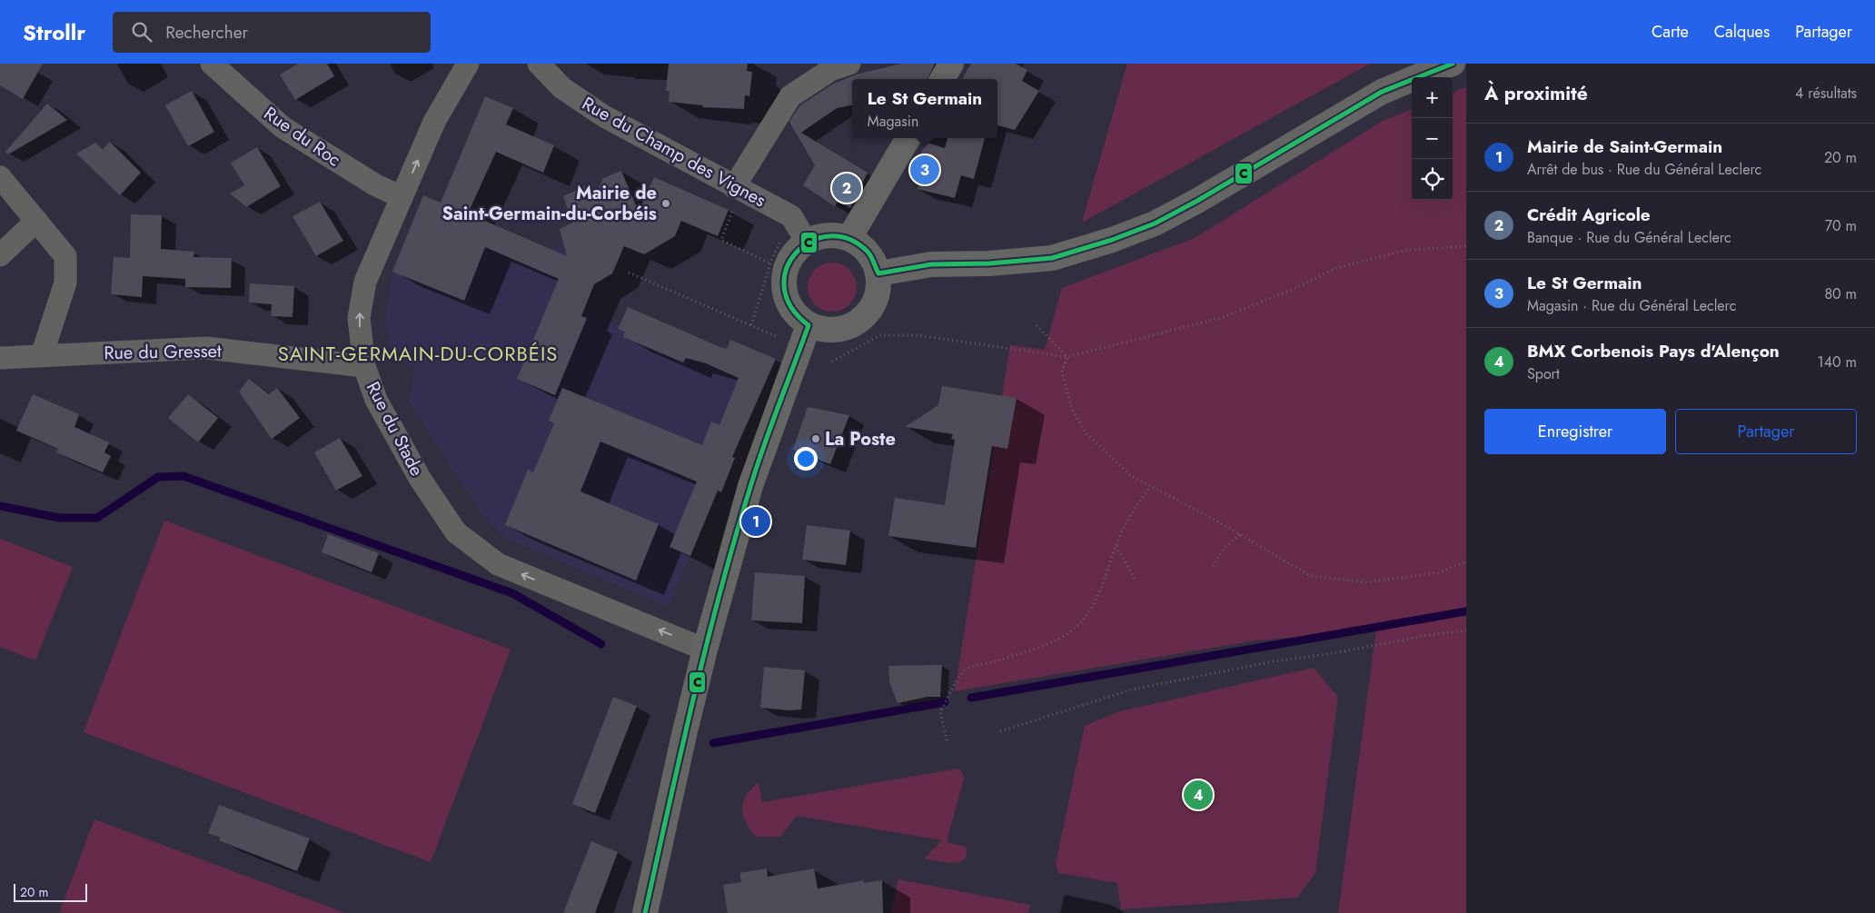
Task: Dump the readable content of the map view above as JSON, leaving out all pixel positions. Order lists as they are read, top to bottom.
{
  "streets": {
    "street": [
      "Rue du Roc",
      "Rue du Champ des Vignes",
      "Rue du Gresset",
      "Rue du Stade"
    ]
  },
  "crossings": [
    ["Rue du Roc", "Rue du Stade"],
    ["Rue du Gresset", "Rue du Stade"]
  ],
  "districts": ["SAINT-GERMAIN-DU-CORBÉIS"],
  "places": ["Mairie de Saint-Germain-du-Corbéis", "La Poste"],
  "lines": ["transit line C"],
  "scale_bar": "20 m",
  "page": {
    "header": "Strollr",
    "search": "Rechercher",
    "nav": ["Carte", "Calques", "Partager"],
    "heading": ["À proximité", "4 résultats"],
    "map_buttons": ["+", "−"],
    "popup": ["Le St Germain", "Magasin"],
    "list": [
      {
        "mark": "1",
        "name": "Mairie de Saint-Germain",
        "note": "Arrêt de bus · Rue du Général Leclerc",
        "value": "20 m"
      },
      {
        "mark": "2",
        "name": "Crédit Agricole",
        "note": "Banque · Rue du Général Leclerc",
        "value": "70 m"
      },
      {
        "mark": "3",
        "name": "Le St Germain",
        "note": "Magasin · Rue du Général Leclerc",
        "value": "80 m"
      },
      {
        "mark": "4",
        "name": "BMX Corbenois Pays d'Alençon",
        "note": "Sport",
        "value": "140 m"
      }
    ],
    "pins": [
      "3",
      "2",
      "1",
      "4"
    ],
    "buttons": ["Enregistrer", "Partager"],
    "scale": "20 m"
  }
}
